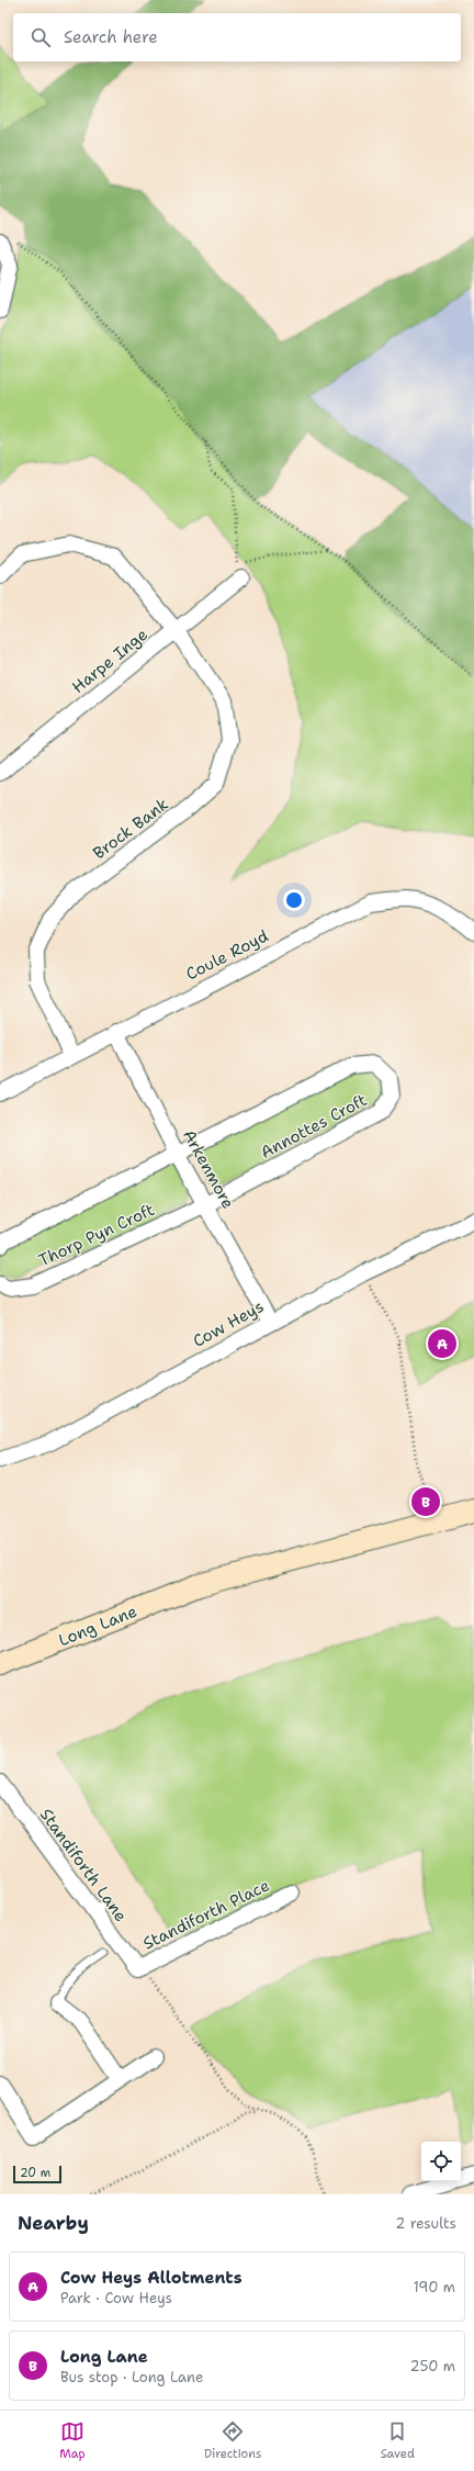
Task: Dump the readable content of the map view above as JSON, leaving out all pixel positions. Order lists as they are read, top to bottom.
{
  "streets": {
    "street": [
      "Harpe Inge",
      "Brock Bank",
      "Coule Royd",
      "Annottes Croft",
      "Arkenmore",
      "Thorp Pyn Croft",
      "Cow Heys",
      "Long Lane",
      "Standiforth Lane",
      "Standiforth Place"
    ]
  },
  "crossings": [
    ["Harpe Inge", "Brock Bank"],
    ["Brock Bank", "Coule Royd"],
    ["Coule Royd", "Arkenmore"],
    ["Annottes Croft", "Arkenmore"],
    ["Annottes Croft", "Thorp Pyn Croft"],
    ["Arkenmore", "Thorp Pyn Croft"],
    ["Arkenmore", "Cow Heys"],
    ["Standiforth Lane", "Standiforth Place"]
  ],
  "scale_bar": "20 m",
  "page": {
    "search": "Search here",
    "pins": ["A", "B"],
    "scale": "20 m",
    "heading": ["Nearby", "2 results"],
    "list": [
      {
        "mark": "A",
        "name": "Cow Heys Allotments",
        "note": "Park · Cow Heys",
        "value": "190 m"
      },
      {
        "mark": "B",
        "name": "Long Lane",
        "note": "Bus stop · Long Lane",
        "value": "250 m"
      }
    ],
    "nav": ["Map", "Directions", "Saved"]
  }
}
